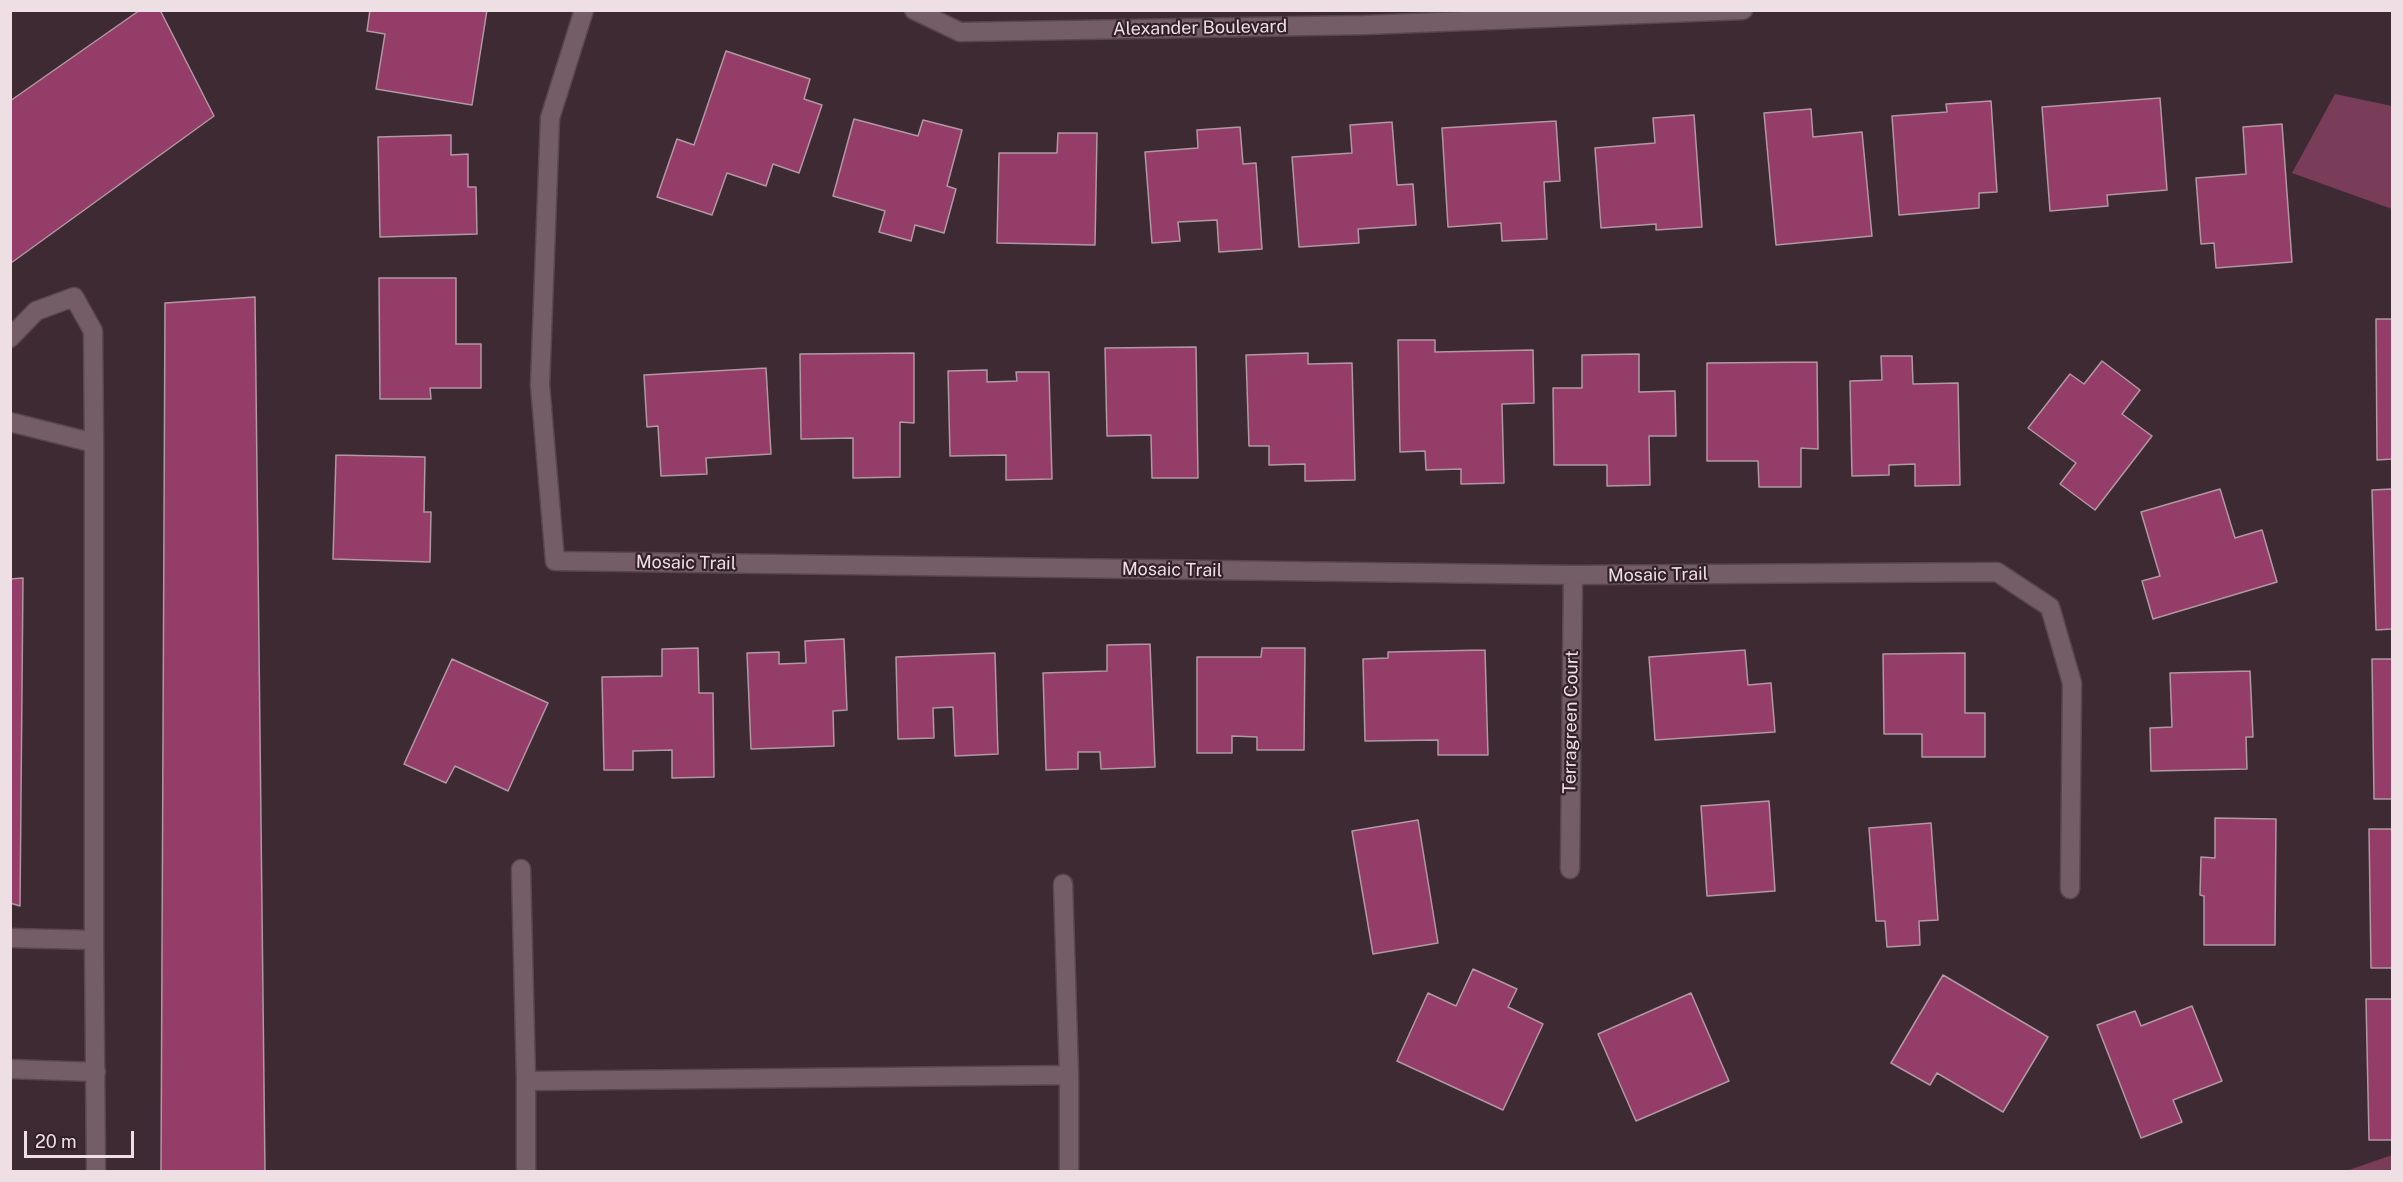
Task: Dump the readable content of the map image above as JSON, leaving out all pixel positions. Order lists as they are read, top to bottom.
{
  "streets": {
    "street": ["Alexander Boulevard", "Mosaic Trail", "Terragreen Court"]
  },
  "crossings": [
    ["Mosaic Trail", "Terragreen Court"]
  ],
  "scale_bar": "20 m"
}
